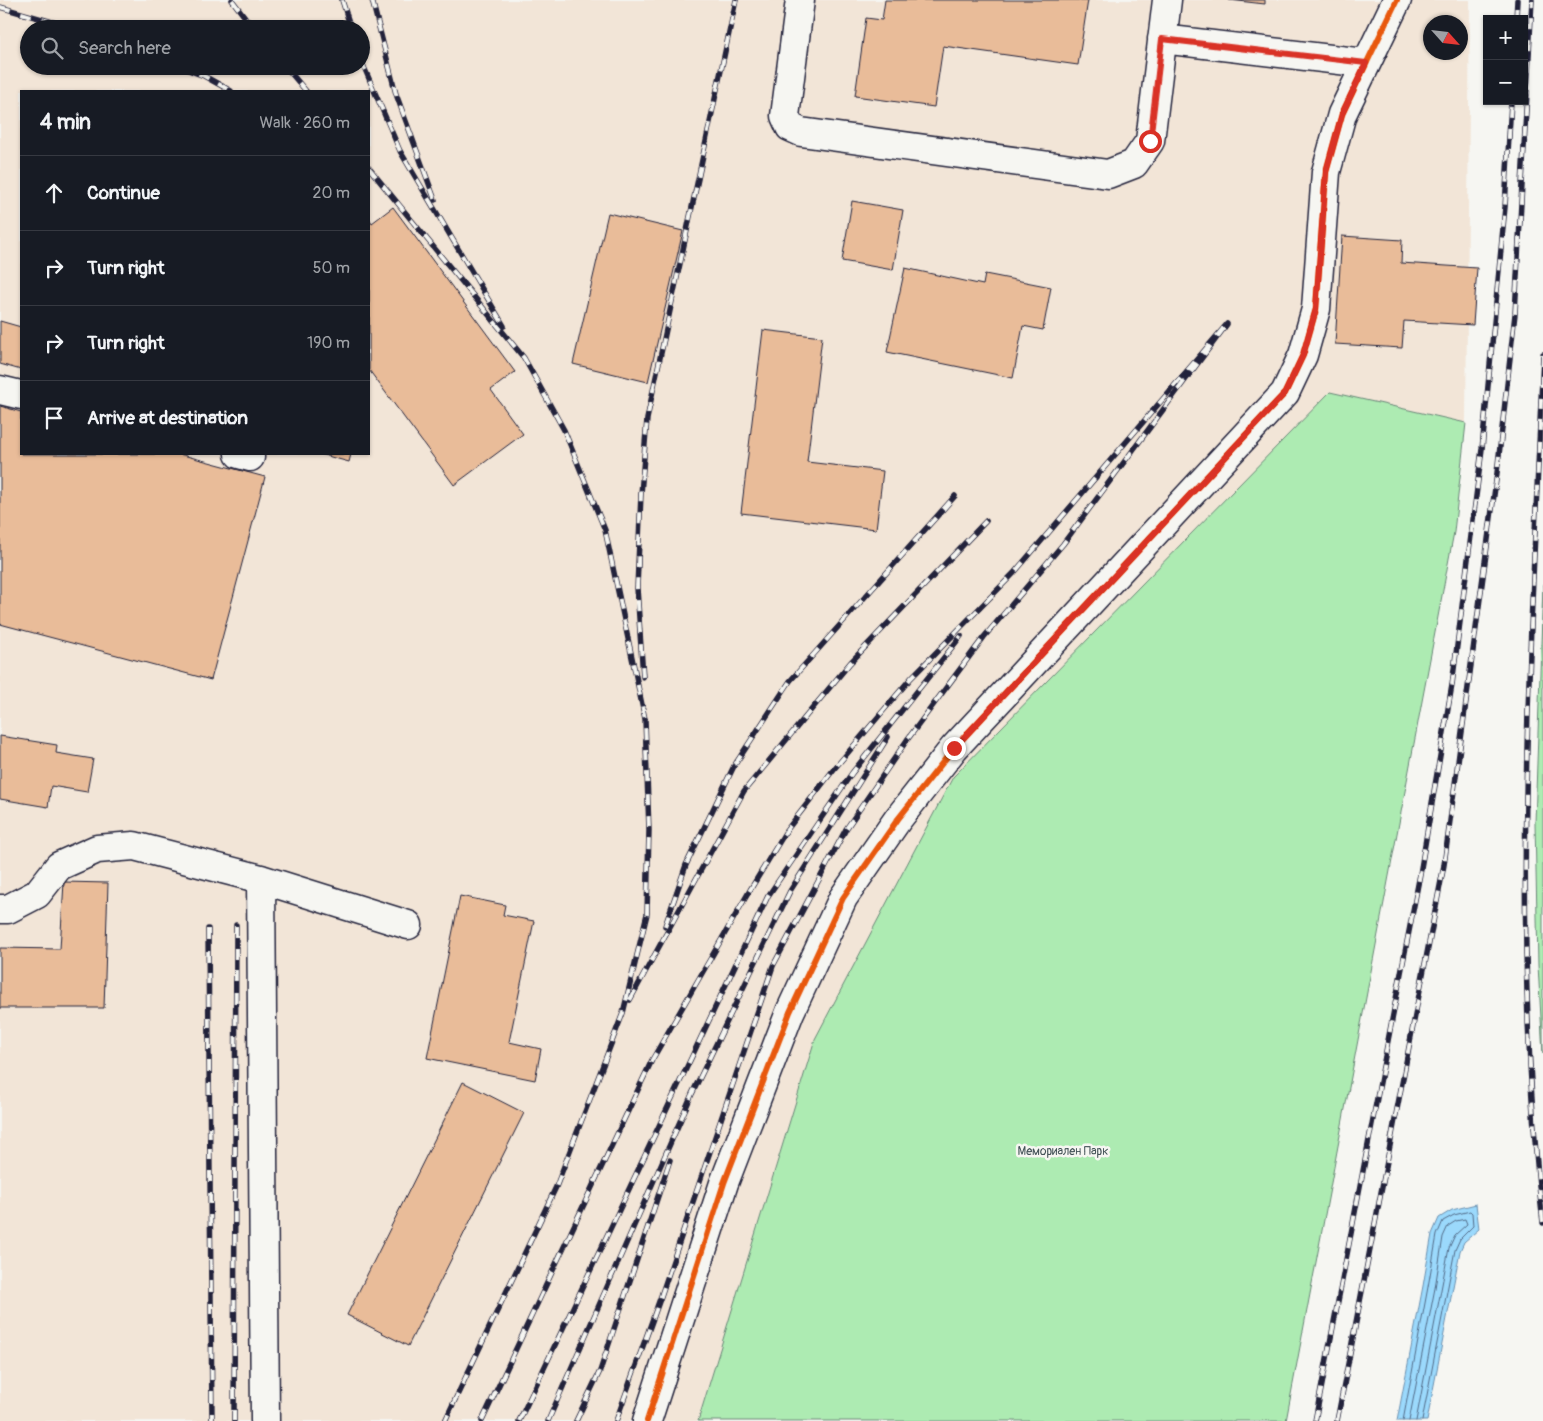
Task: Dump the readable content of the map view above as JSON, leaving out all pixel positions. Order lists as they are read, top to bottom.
{
  "parks": ["Мемориален Парк"],
  "north": "bottom right",
  "page": {
    "map_buttons": ["+", "−"],
    "search": "Search here",
    "heading": ["4 min", "Walk · 260 m"],
    "list": [
      ["Continue", "20 m"],
      ["Turn right", "50 m"],
      ["Turn right", "190 m"],
      "Arrive at destination"
    ]
  }
}
